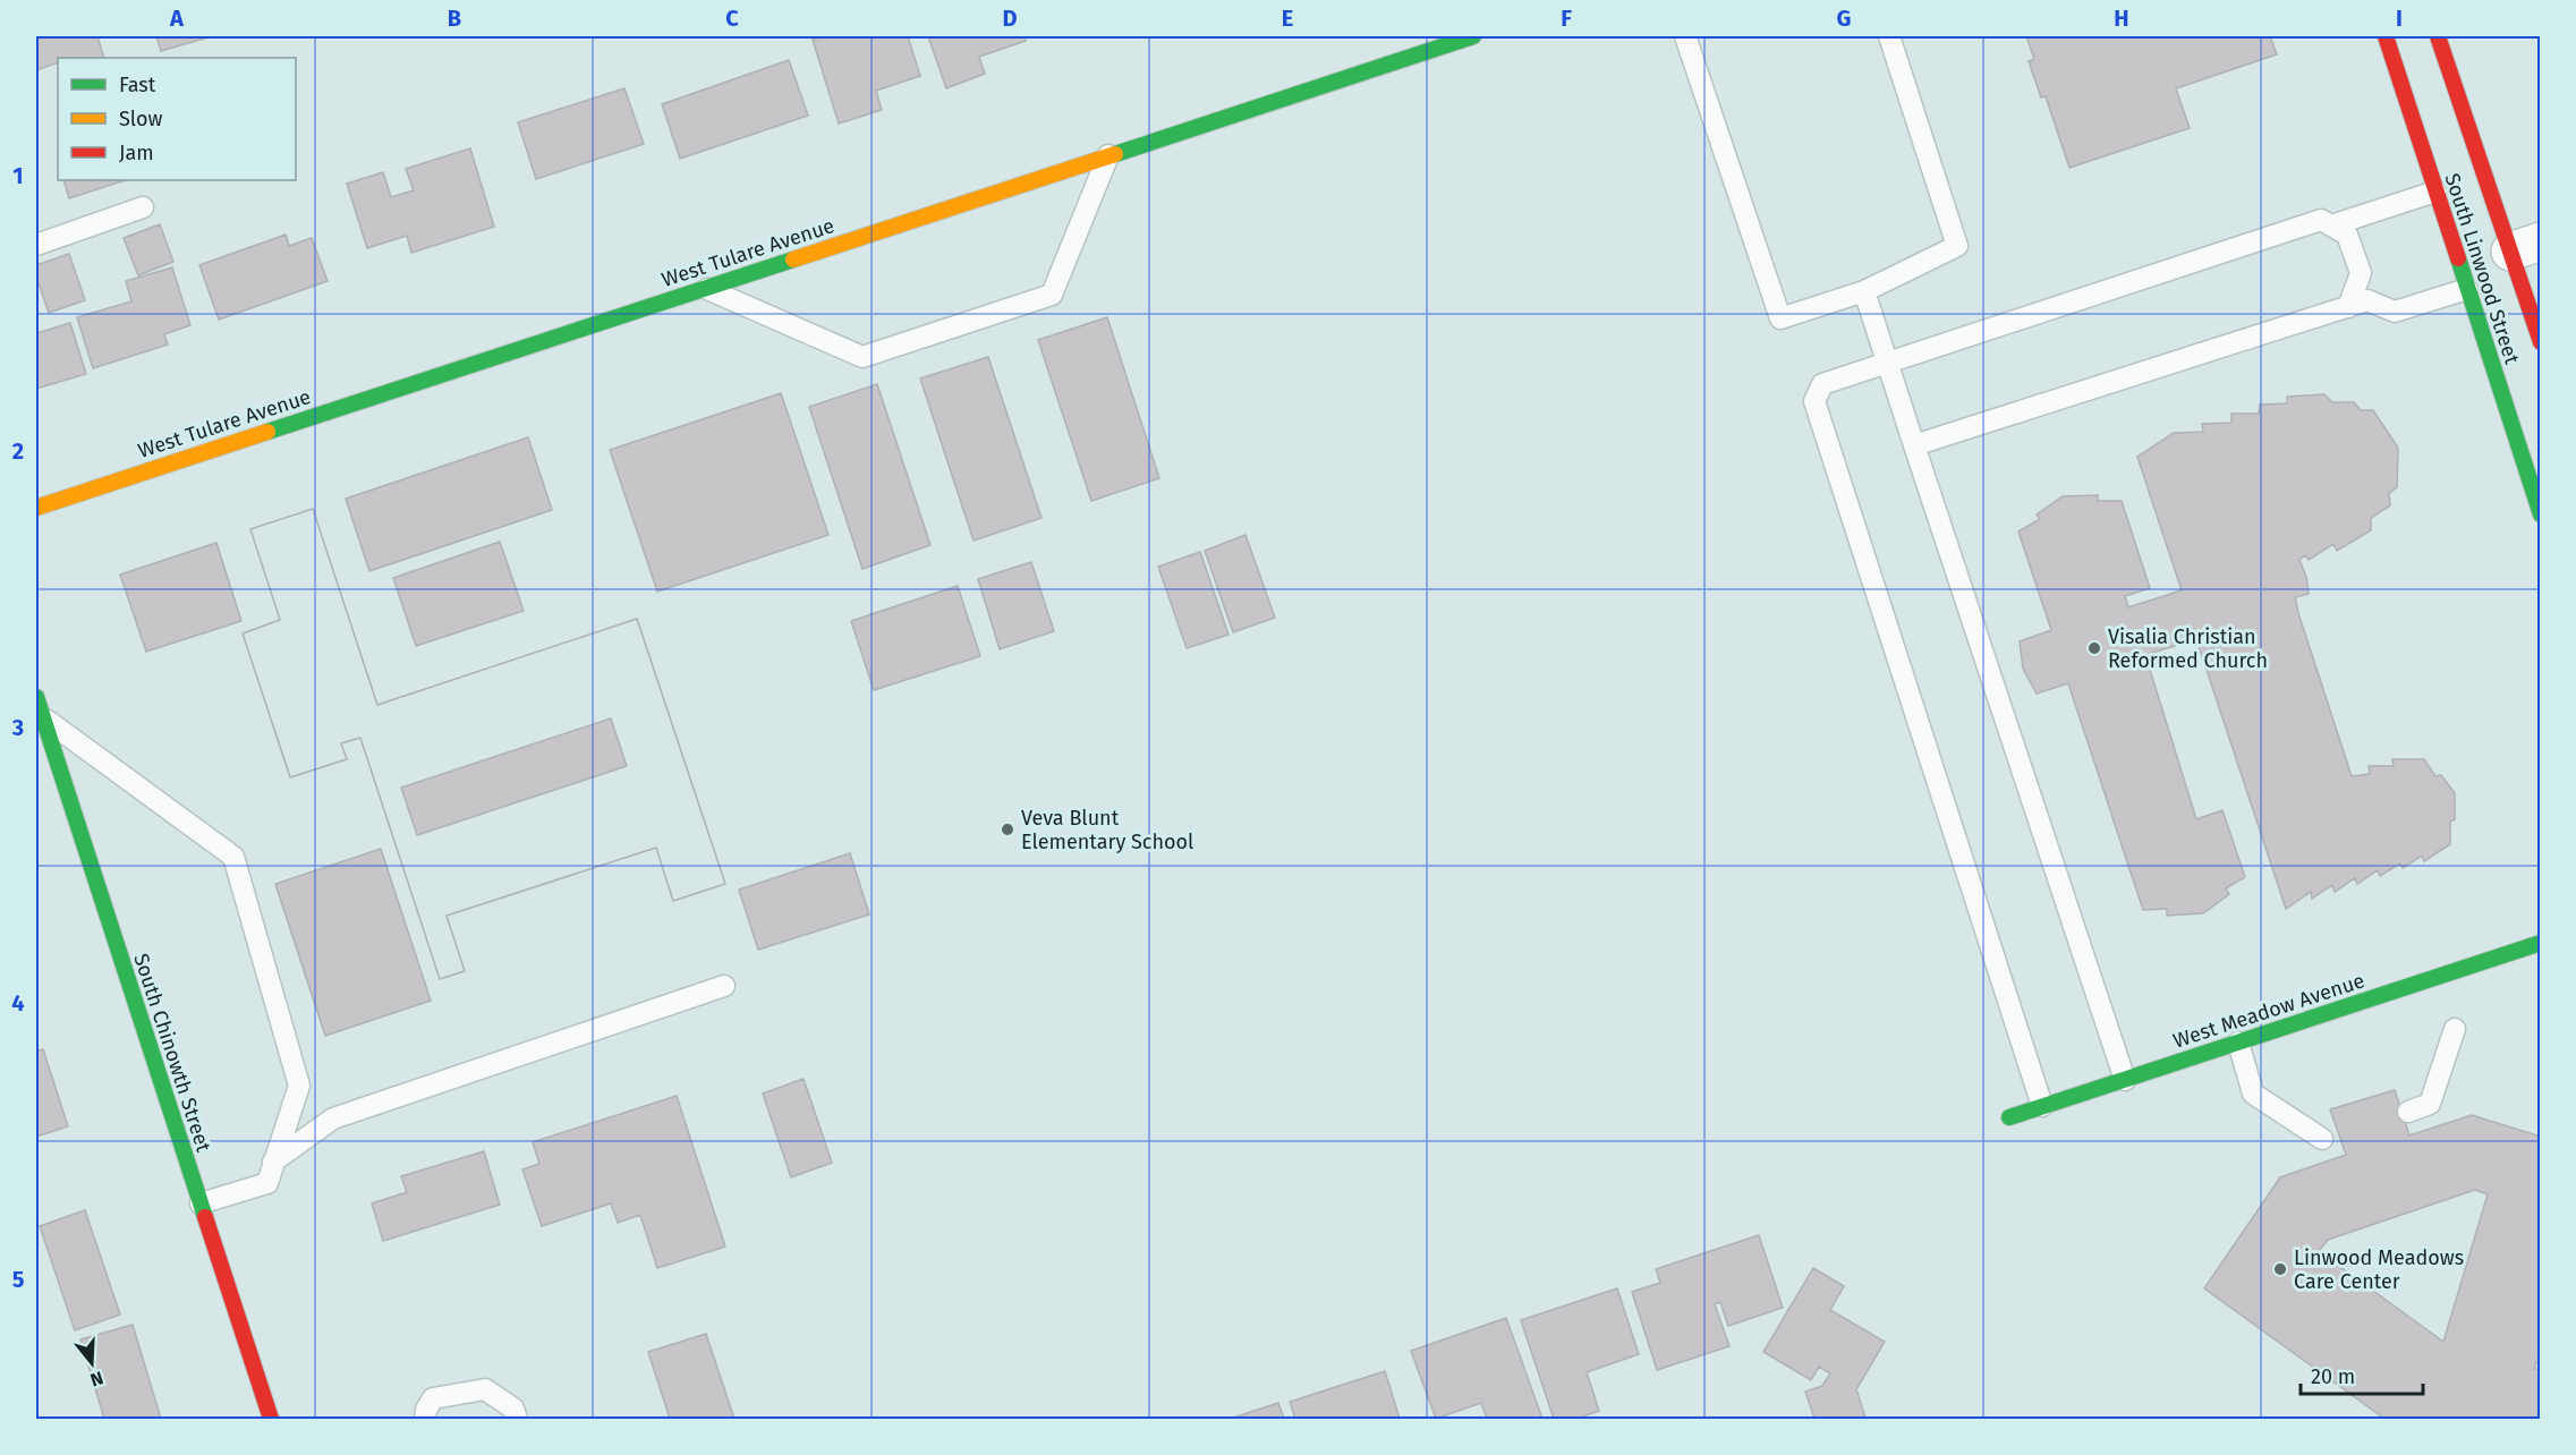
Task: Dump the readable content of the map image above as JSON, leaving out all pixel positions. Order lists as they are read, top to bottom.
{
  "streets": {
    "street": [
      "West Tulare Avenue",
      "South Linwood Street",
      "West Meadow Avenue",
      "South Chinowth Street"
    ]
  },
  "places": ["Visalia Christian Reformed Church", "Veva Blunt Elementary School", "Linwood Meadows Care Center"],
  "legend": ["Fast", "Slow", "Jam"],
  "scale_bar": "20 m",
  "north": "bottom",
  "grid": {
    "columns": [
      "A",
      "B",
      "C",
      "D",
      "E",
      "F",
      "G",
      "H",
      "I"
    ],
    "rows": [
      "1",
      "2",
      "3",
      "4",
      "5"
    ]
  }
}
